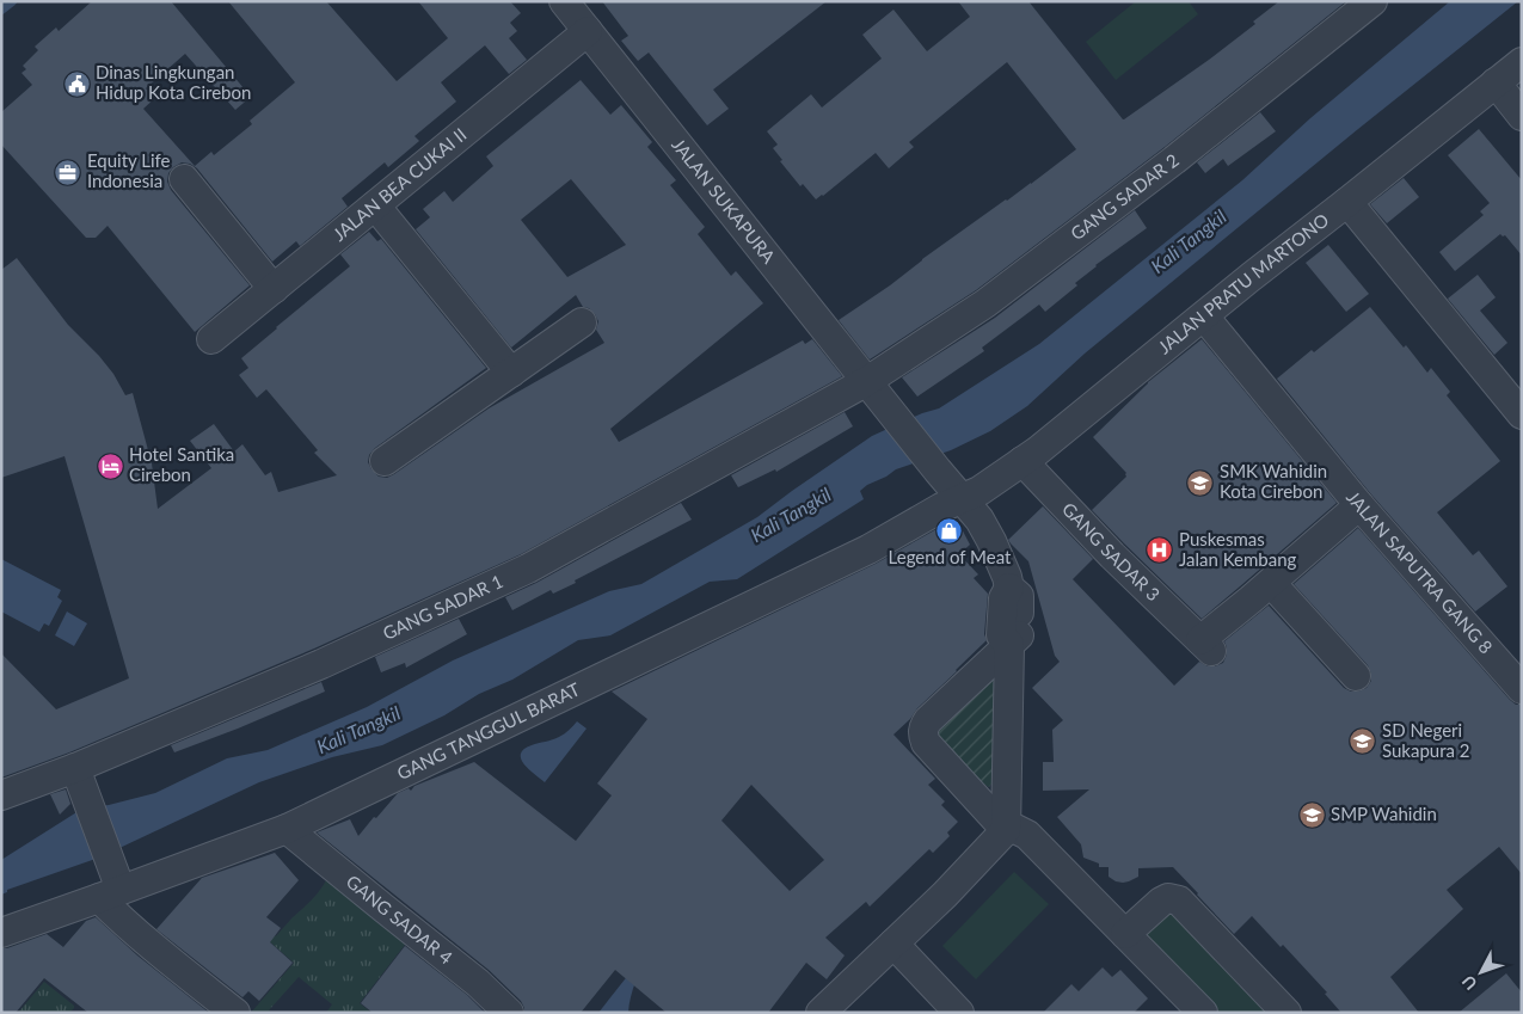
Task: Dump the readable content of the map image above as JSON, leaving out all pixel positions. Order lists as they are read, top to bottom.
{
  "streets": {
    "street": [
      "JALAN BEA CUKAI II",
      "GANG SADAR 2",
      "JALAN SUKAPURA",
      "JALAN PRATU MARTONO",
      "GANG SADAR 3",
      "JALAN SAPUTRA GANG 8",
      "GANG SADAR 1",
      "GANG TANGGUL BARAT",
      "GANG SADAR 4"
    ]
  },
  "crossings": [
    ["JALAN BEA CUKAI II", "JALAN SUKAPURA"],
    ["GANG SADAR 2", "JALAN SUKAPURA"],
    ["GANG SADAR 2", "GANG SADAR 1"],
    ["JALAN SUKAPURA", "JALAN PRATU MARTONO"],
    ["JALAN SUKAPURA", "GANG SADAR 1"],
    ["JALAN SUKAPURA", "GANG TANGGUL BARAT"],
    ["JALAN PRATU MARTONO", "GANG SADAR 3"],
    ["JALAN PRATU MARTONO", "JALAN SAPUTRA GANG 8"],
    ["JALAN PRATU MARTONO", "GANG TANGGUL BARAT"],
    ["GANG TANGGUL BARAT", "GANG SADAR 4"]
  ],
  "water": ["Kali Tangkil"],
  "places": {
    "public building": ["Dinas Lingkungan Hidup Kota Cirebon"],
    "office": ["Equity Life Indonesia"],
    "hotel": ["Hotel Santika Cirebon"],
    "school or university": ["SMK Wahidin Kota Cirebon", "SD Negeri Sukapura 2", "SMP Wahidin"],
    "shop": ["Legend of Meat"],
    "hospital": ["Puskesmas Jalan Kembang"]
  },
  "north": "bottom left"
}
